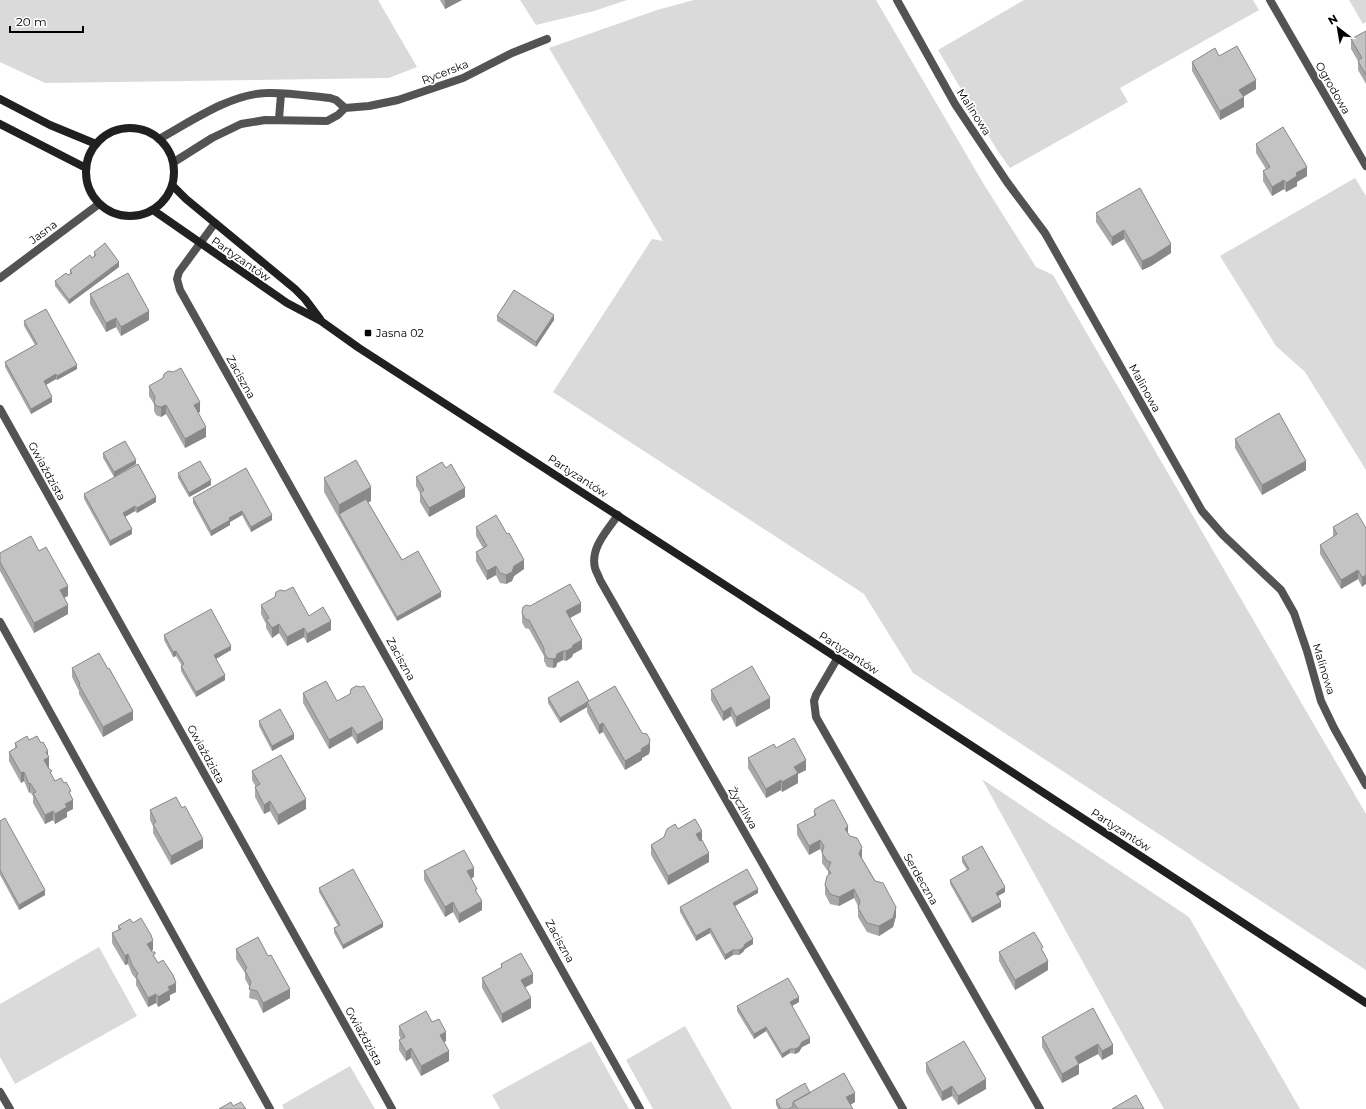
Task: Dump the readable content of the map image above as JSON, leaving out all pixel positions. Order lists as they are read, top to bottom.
{
  "streets": {
    "street": [
      "Rycerska",
      "Ogrodowa",
      "Malinowa",
      "Jasna",
      "Partyzantów",
      "Zaciszna",
      "Gwiaździsta",
      "Życzliwa",
      "Serdeczna"
    ]
  },
  "crossings": [
    ["Jasna", "Partyzantów"],
    ["Partyzantów", "Zaciszna"],
    ["Partyzantów", "Życzliwa"],
    ["Partyzantów", "Serdeczna"]
  ],
  "places": {
    "transit": ["Jasna 02"]
  },
  "scale_bar": "20 m",
  "north": "top left"
}
